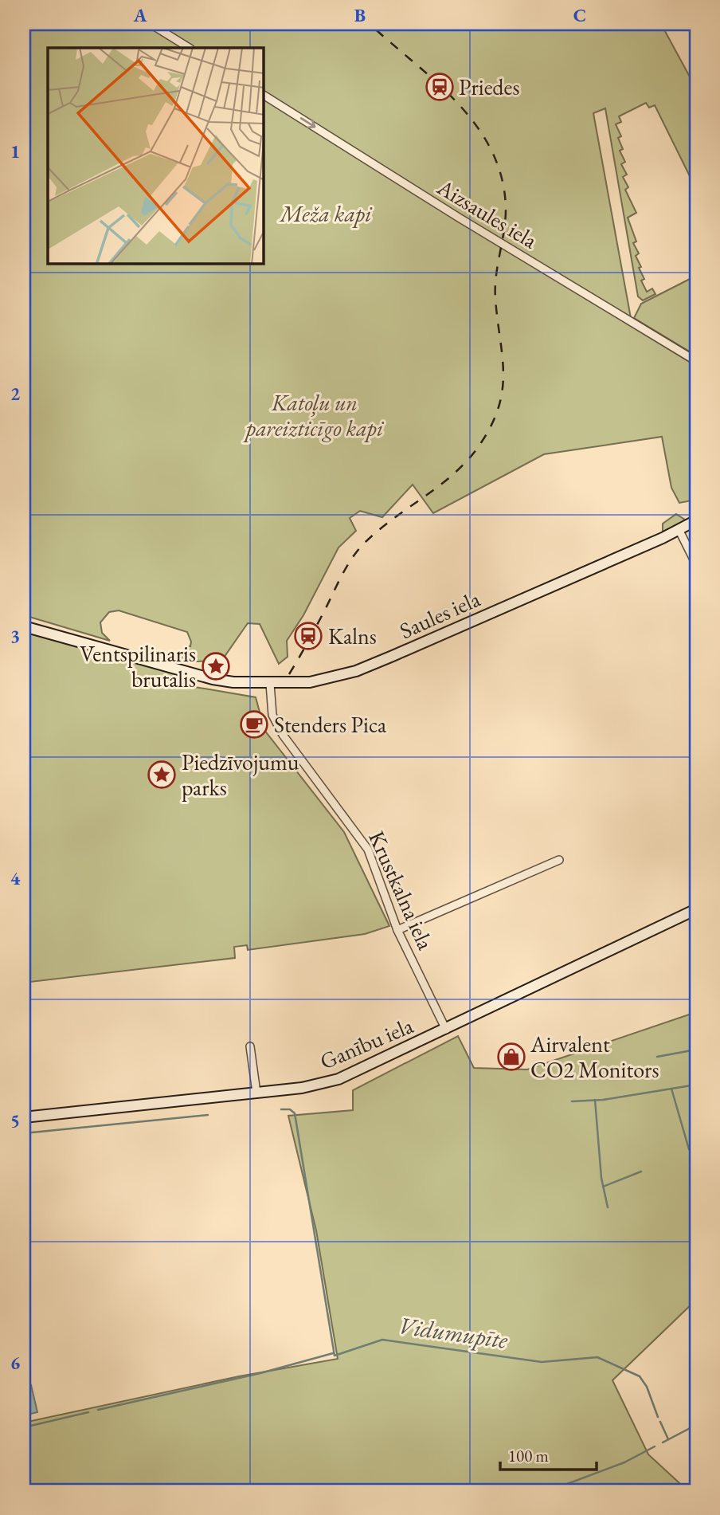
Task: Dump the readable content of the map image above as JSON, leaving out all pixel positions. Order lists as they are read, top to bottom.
{
  "streets": {
    "street": [
      "Aizsaules iela",
      "Saules iela",
      "Krustkalna iela",
      "Ganību iela"
    ]
  },
  "crossings": [
    ["Saules iela", "Krustkalna iela"],
    ["Krustkalna iela", "Ganību iela"]
  ],
  "one_way": ["Aizsaules iela"],
  "water": ["Vidumupīte"],
  "parks": ["Meža kapi", "Katoļu un pareizticīgo kapi"],
  "places": {
    "station": ["Priedes", "Kalns"],
    "place": ["Ventspilinaris brutalis", "Piedzīvojumu parks"],
    "cafe": ["Stenders Pica"],
    "shop": ["Airvalent CO2 Monitors"]
  },
  "scale_bar": "100 m",
  "grid": {
    "columns": ["A", "B", "C"],
    "rows": [
      "1",
      "2",
      "3",
      "4",
      "5",
      "6"
    ]
  }
}
